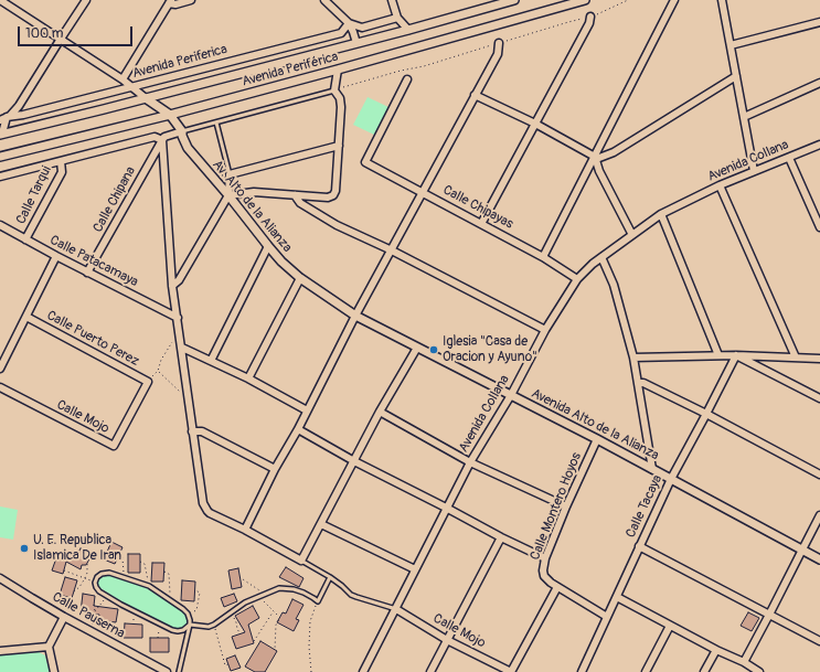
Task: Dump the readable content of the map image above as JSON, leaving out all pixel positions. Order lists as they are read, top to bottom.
{
  "streets": {
    "street": [
      "Avenida Periferica",
      "Avenida Periférica",
      "Avenida Collana",
      "Calle Tarqui",
      "Calle Chipana",
      "Av. Alto de la Alianza",
      "Calle Chipayas",
      "Calle Patacamaya",
      "Calle Puerto Perez",
      "Calle Mojo",
      "Avenida Alto de la Alianza",
      "Calle Montero Hoyos",
      "Calle Tacaya",
      "Calle Pauserna"
    ]
  },
  "crossings": [
    ["Avenida Periférica", "Av. Alto de la Alianza"],
    ["Avenida Collana", "Calle Chipayas"],
    ["Avenida Collana", "Calle Mojo"],
    ["Avenida Collana", "Avenida Alto de la Alianza"],
    ["Calle Tarqui", "Calle Patacamaya"],
    ["Calle Chipana", "Calle Patacamaya"],
    ["Av. Alto de la Alianza", "Avenida Alto de la Alianza"],
    ["Calle Puerto Perez", "Calle Mojo"],
    ["Avenida Alto de la Alianza", "Calle Montero Hoyos"],
    ["Avenida Alto de la Alianza", "Calle Tacaya"]
  ],
  "places": ["Iglesia \"Casa de Oracion y Ayuno\"", "U. E. Republica Islamica De Iran"],
  "scale_bar": "100 m"
}
